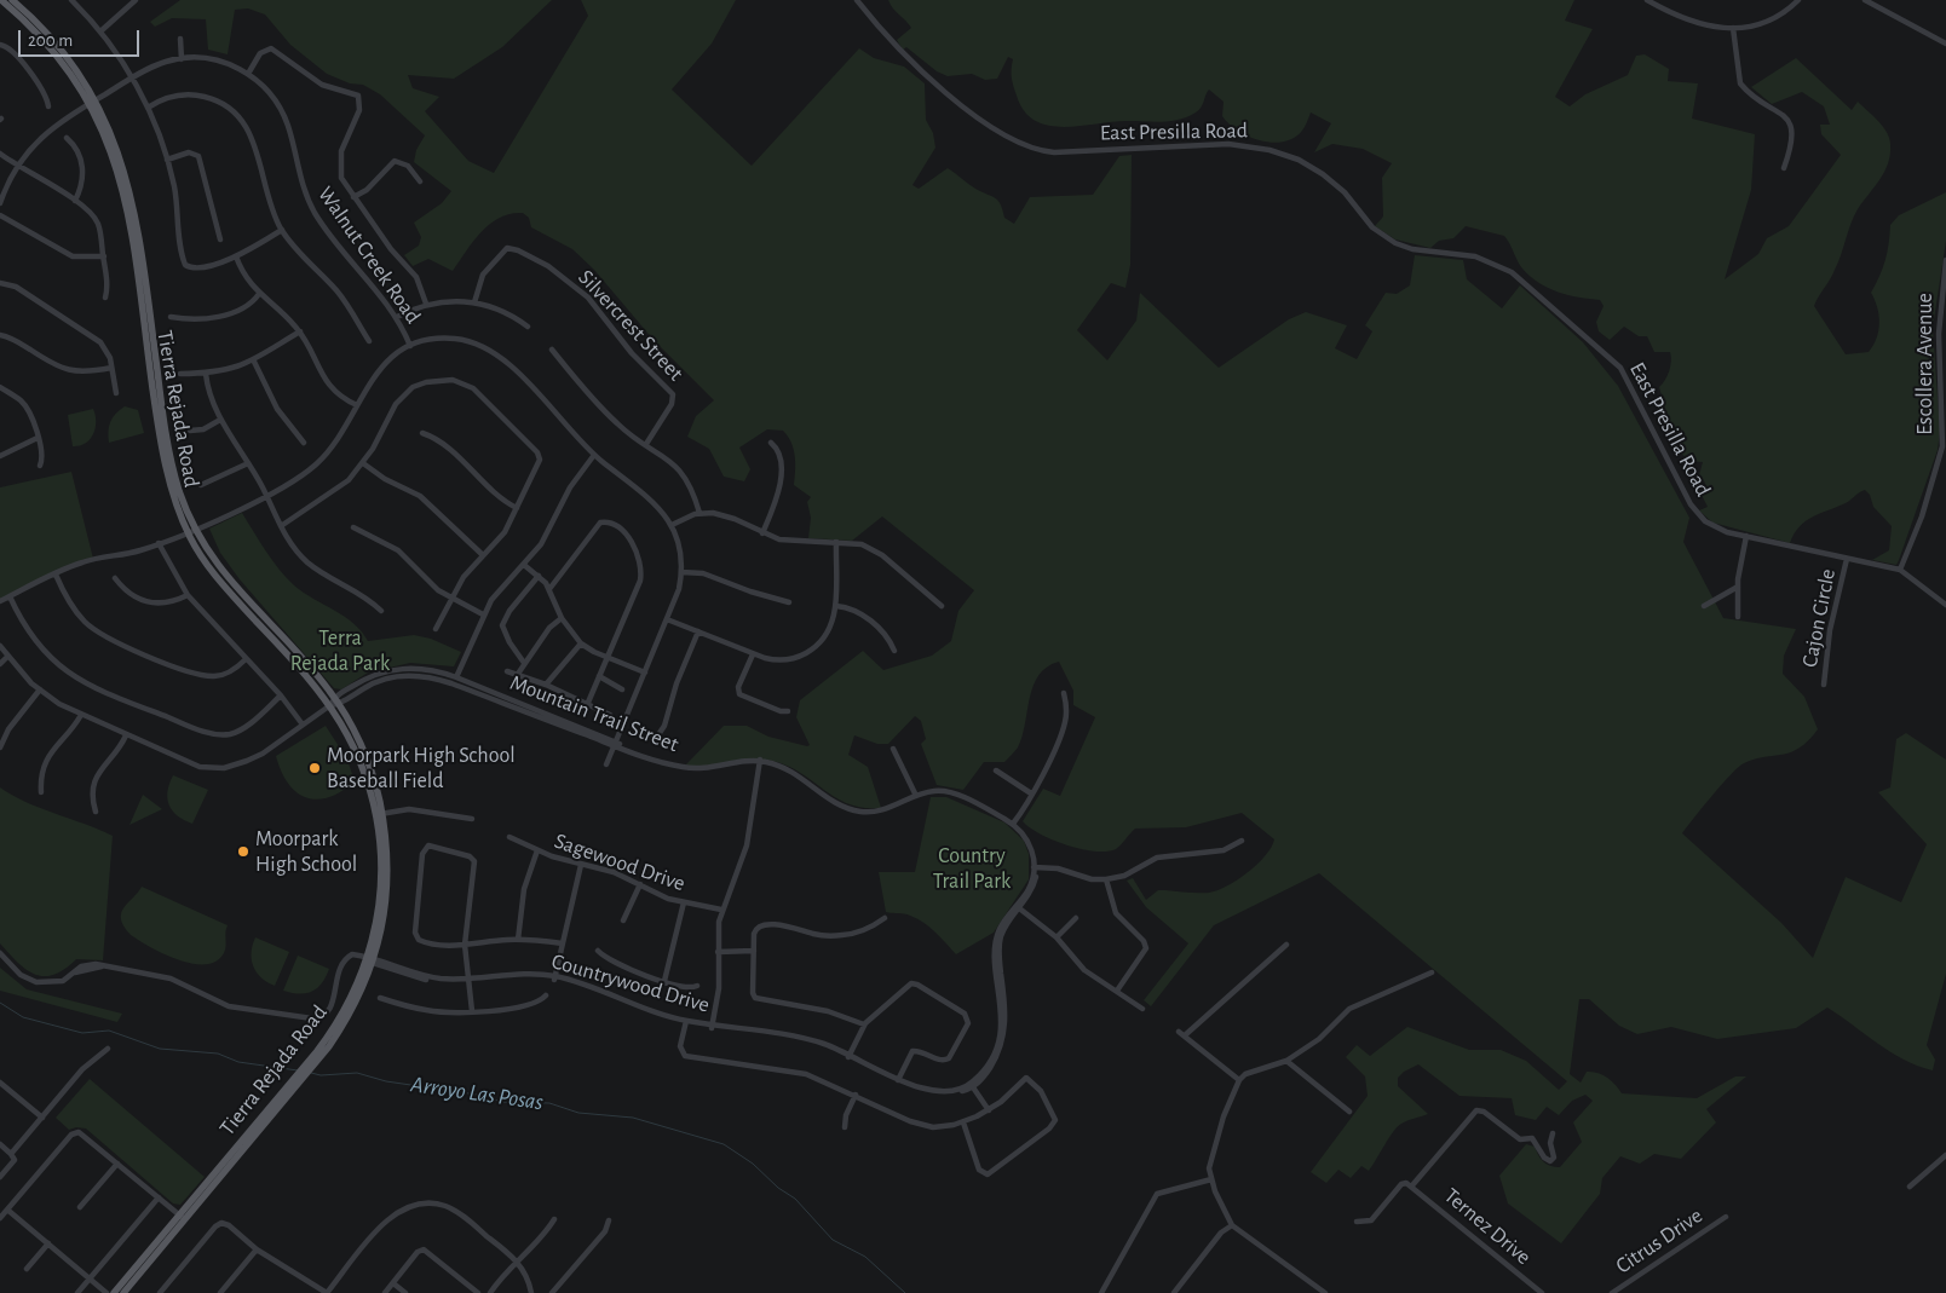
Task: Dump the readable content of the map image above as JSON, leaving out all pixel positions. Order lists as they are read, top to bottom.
{
  "streets": {
    "main road": ["Tierra Rejada Road"],
    "street": [
      "East Presilla Road",
      "Walnut Creek Road",
      "Silvercrest Street",
      "Escollera Avenue",
      "Cajon Circle",
      "Mountain Trail Street",
      "Sagewood Drive",
      "Countrywood Drive",
      "Ternez Drive",
      "Citrus Drive"
    ]
  },
  "crossings": [
    ["East Presilla Road", "Escollera Avenue"],
    ["East Presilla Road", "Cajon Circle"],
    ["Walnut Creek Road", "Tierra Rejada Road"],
    ["Tierra Rejada Road", "Mountain Trail Street"],
    ["Tierra Rejada Road", "Countrywood Drive"]
  ],
  "water": ["Arroyo Las Posas"],
  "parks": ["Terra Rejada Park", "Country Trail Park"],
  "places": ["Moorpark High School Baseball Field", "Moorpark High School"],
  "scale_bar": "200 m"
}
